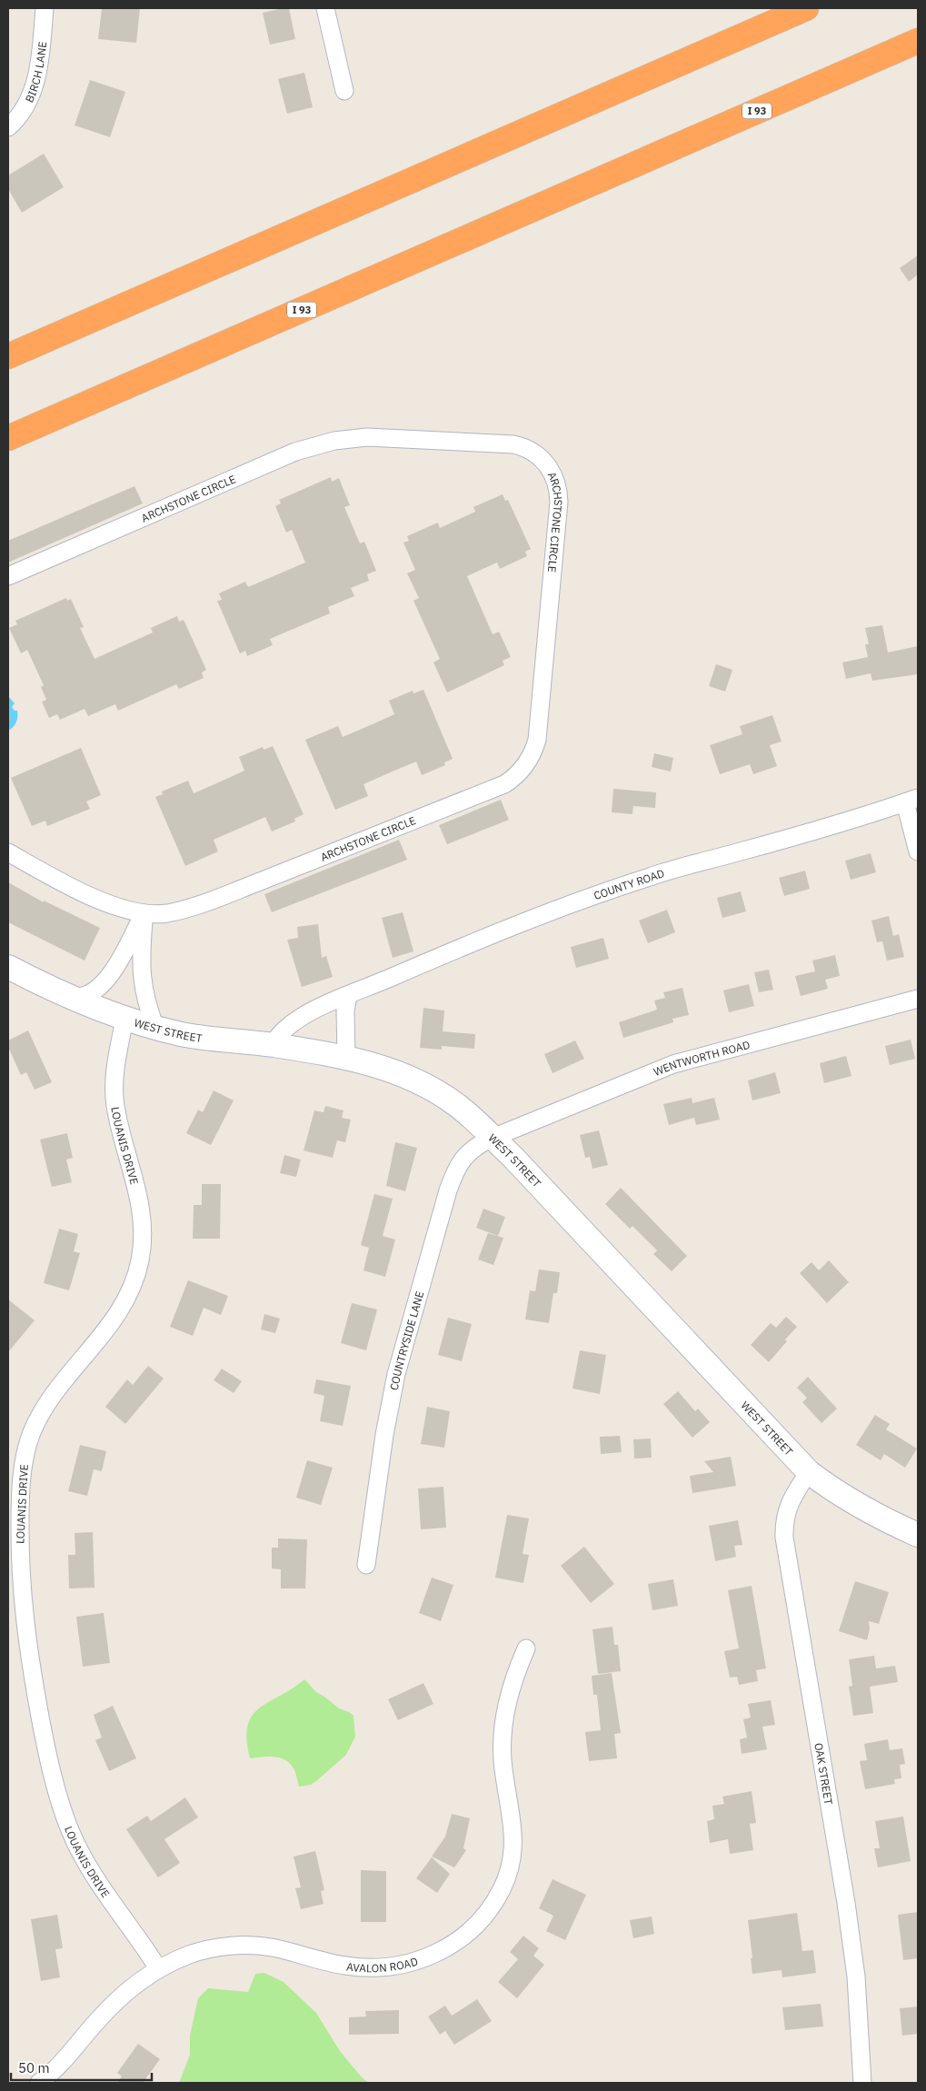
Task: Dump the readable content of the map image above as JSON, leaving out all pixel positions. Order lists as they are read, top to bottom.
{
  "streets": {
    "highway": ["I 93"],
    "main road": ["WEST STREET"],
    "street": [
      "BIRCH LANE",
      "ARCHSTONE CIRCLE",
      "COUNTY ROAD",
      "WENTWORTH ROAD",
      "LOUANIS DRIVE",
      "COUNTRYSIDE LANE",
      "OAK STREET",
      "AVALON ROAD"
    ]
  },
  "crossings": [
    ["COUNTY ROAD", "WEST STREET"],
    ["WEST STREET", "WENTWORTH ROAD"],
    ["WEST STREET", "LOUANIS DRIVE"],
    ["WEST STREET", "COUNTRYSIDE LANE"],
    ["WEST STREET", "OAK STREET"],
    ["WENTWORTH ROAD", "COUNTRYSIDE LANE"],
    ["LOUANIS DRIVE", "AVALON ROAD"]
  ],
  "scale_bar": "50 m"
}
